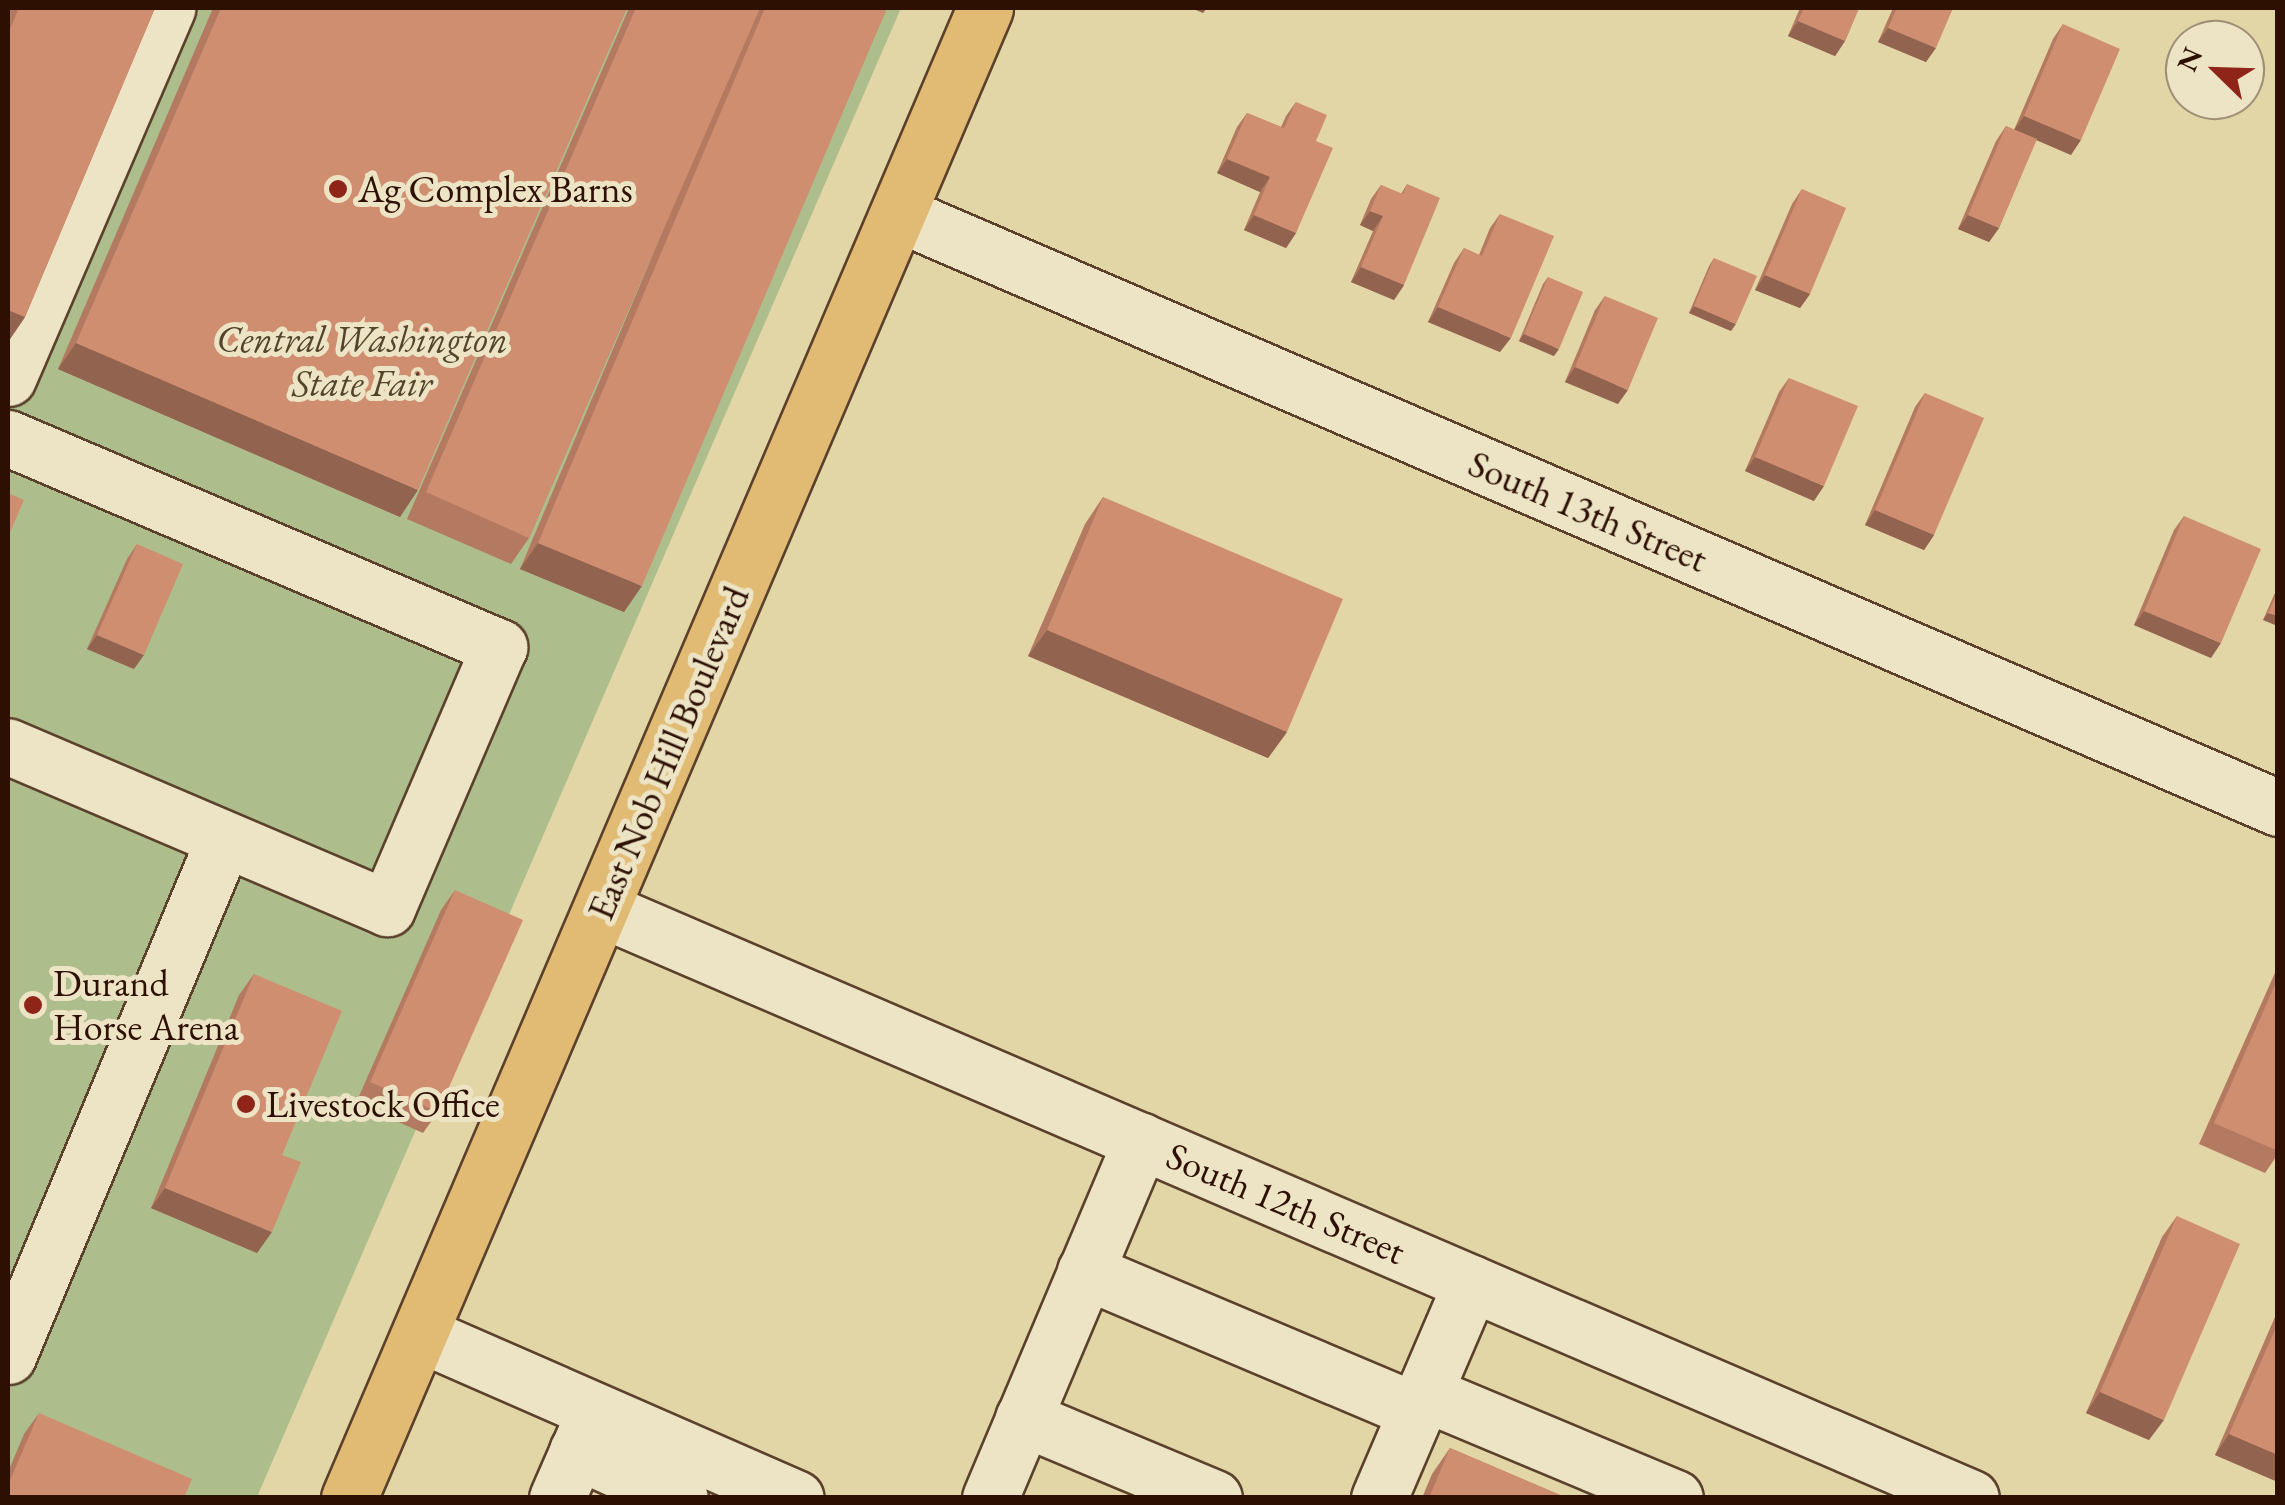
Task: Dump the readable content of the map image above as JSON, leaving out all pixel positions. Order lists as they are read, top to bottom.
{
  "streets": {
    "main road": ["East Nob Hill Boulevard"],
    "street": ["South 13th Street", "South 12th Street"]
  },
  "crossings": [
    ["South 13th Street", "East Nob Hill Boulevard"],
    ["East Nob Hill Boulevard", "South 12th Street"]
  ],
  "parks": ["Central Washington State Fair"],
  "places": ["Ag Complex Barns", "Durand Horse Arena", "Livestock Office"],
  "north": "top left"
}
